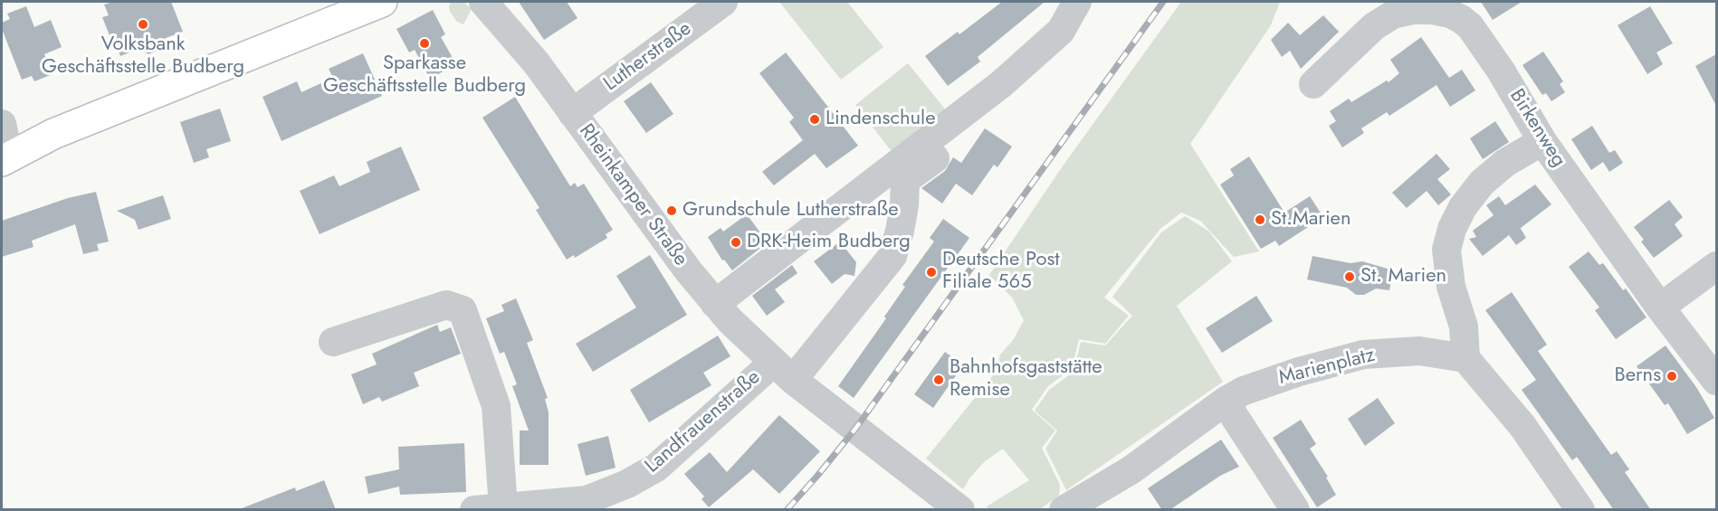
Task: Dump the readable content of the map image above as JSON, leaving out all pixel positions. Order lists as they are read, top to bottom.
{
  "streets": {
    "street": [
      "Lutherstraße",
      "Birkenweg",
      "Rheinkamper Straße",
      "Marienplatz",
      "Landfrauenstraße"
    ]
  },
  "crossings": [
    ["Lutherstraße", "Rheinkamper Straße"],
    ["Rheinkamper Straße", "Landfrauenstraße"]
  ],
  "places": [
    "Volksbank Geschäftsstelle Budberg",
    "Sparkasse Geschäftsstelle Budberg",
    "Lindenschule",
    "Grundschule Lutherstraße",
    "St.Marien",
    "DRK-Heim Budberg",
    "Deutsche Post Filiale 565",
    "St. Marien",
    "Berns",
    "Bahnhofsgaststätte Remise"
  ]
}
